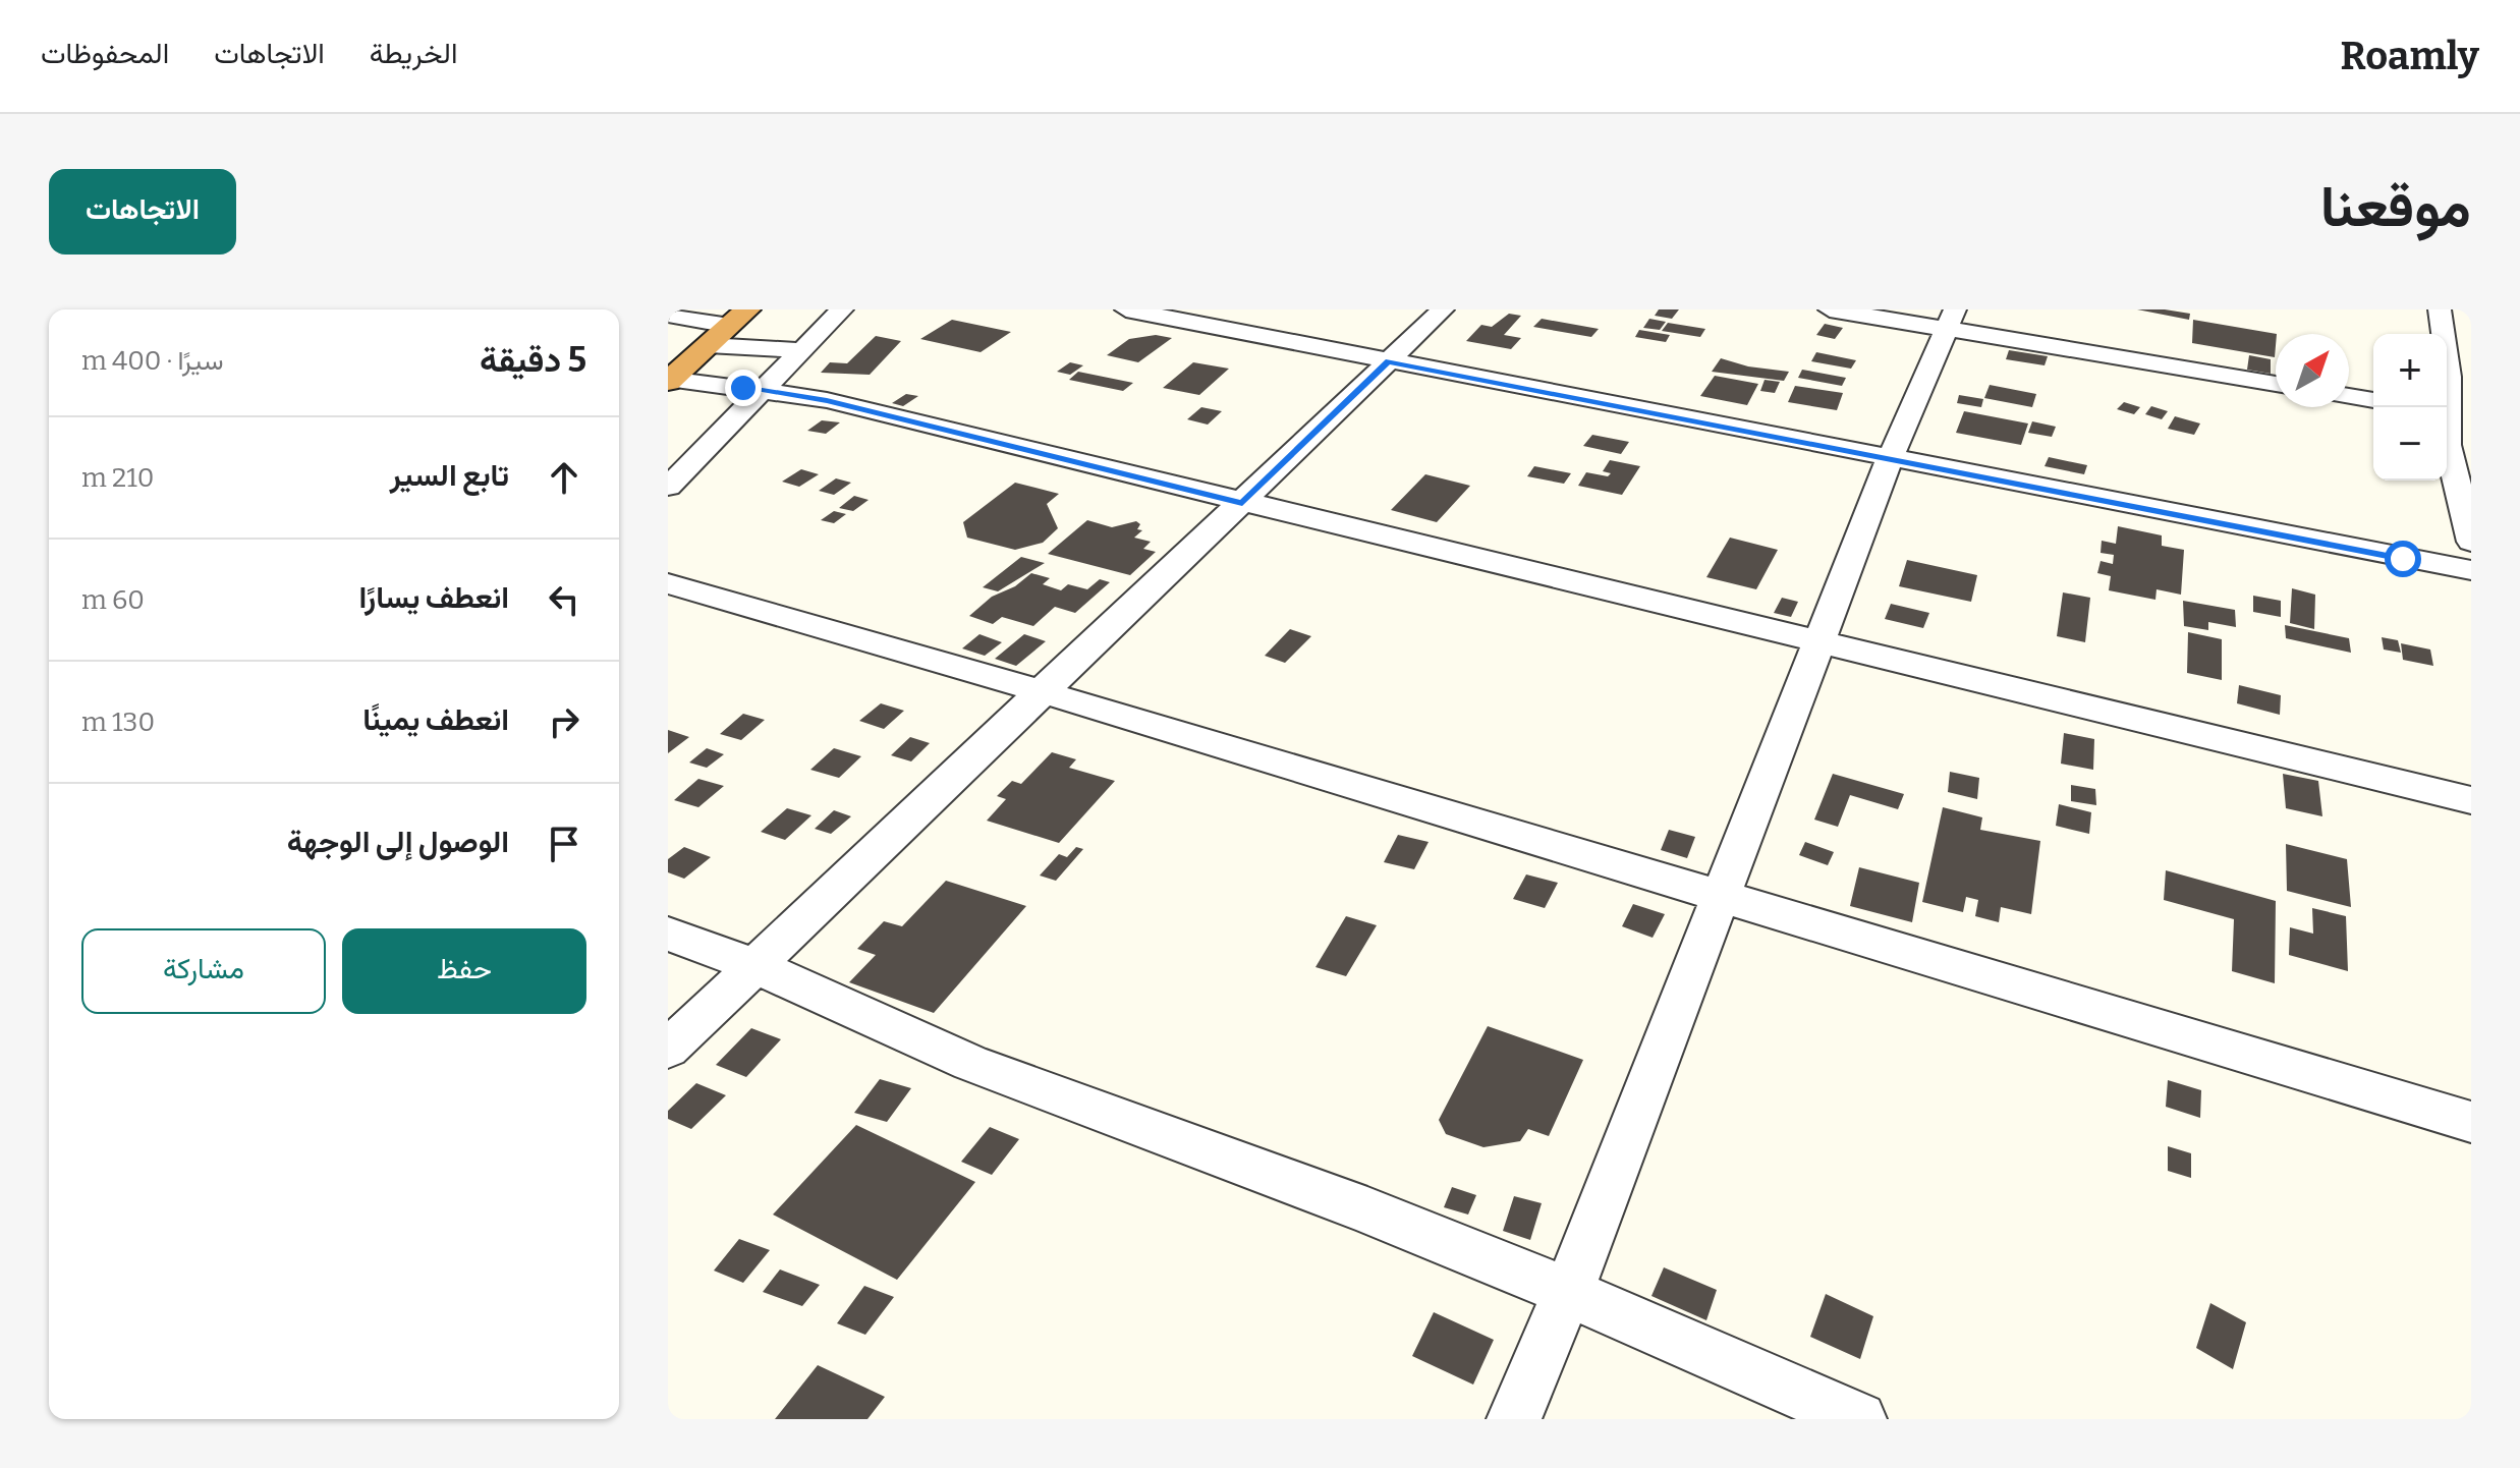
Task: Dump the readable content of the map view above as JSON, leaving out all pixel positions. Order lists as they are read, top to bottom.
{
  "north": "top right",
  "page": {
    "header": "Roamly",
    "nav": ["الخريطة", "الاتجاهات", "المحفوظات"],
    "title": "موقعنا",
    "buttons": [
      "الاتجاهات",
      ["حفظ", "مشاركة"]
    ],
    "heading": ["5 دقيقة", "سيرًا · 400 m"],
    "map_buttons": ["+", "−"],
    "list": [
      ["تابع السير", "210 m"],
      ["انعطف يسارًا", "60 m"],
      ["انعطف يمينًا", "130 m"],
      "الوصول إلى الوجهة"
    ]
  }
}
